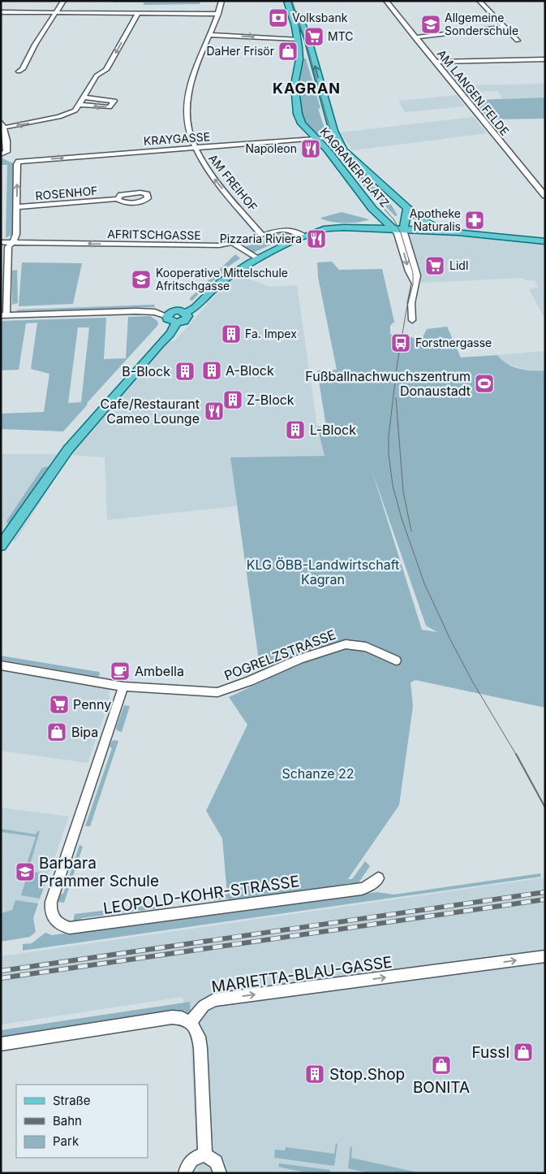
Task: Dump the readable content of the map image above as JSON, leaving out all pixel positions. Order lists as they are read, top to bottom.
{
  "streets": {
    "main road": ["KAGRANER PLATZ"],
    "street": [
      "AM LANGEN FELDE",
      "KRAYGASSE",
      "AM FREIHOF",
      "ROSENHOF",
      "AFRITSCHGASSE",
      "POGRELZSTRASSE",
      "LEOPOLD-KOHR-STRASSE",
      "MARIETTA-BLAU-GASSE"
    ]
  },
  "crossings": [
    ["KRAYGASSE", "KAGRANER PLATZ"],
    ["KRAYGASSE", "AM FREIHOF"],
    ["KRAYGASSE", "ROSENHOF"],
    ["AM FREIHOF", "AFRITSCHGASSE"],
    ["POGRELZSTRASSE", "LEOPOLD-KOHR-STRASSE"]
  ],
  "one_way": ["AM FREIHOF", "MARIETTA-BLAU-GASSE"],
  "districts": ["KAGRAN"],
  "parks": ["KLG ÖBB-Landwirtschaft Kagran", "Schanze 22"],
  "places": {
    "bank": ["Volksbank"],
    "school or university": ["Allgemeine Sonderschule", "Kooperative Mittelschule Afritschgasse", "Barbara Prammer Schule"],
    "supermarket": ["MTC", "Lidl", "Penny"],
    "shop": [
      "DaHer Frisör",
      "Bipa",
      "Fussl",
      "BONITA"
    ],
    "restaurant": ["Napoleon", "Pizzaria Riviera", "Cafe/Restaurant Cameo Lounge"],
    "pharmacy": ["Apotheke Naturalis"],
    "building": [
      "Fa. Impex",
      "A-Block",
      "B-Block",
      "Z-Block",
      "L-Block",
      "Stop.Shop"
    ],
    "bus stop": ["Forstnergasse"],
    "sports": ["Fußballnachwuchszentrum Donaustadt"],
    "cafe": ["Ambella"]
  },
  "legend": ["Straße", "Bahn", "Park"]
}
